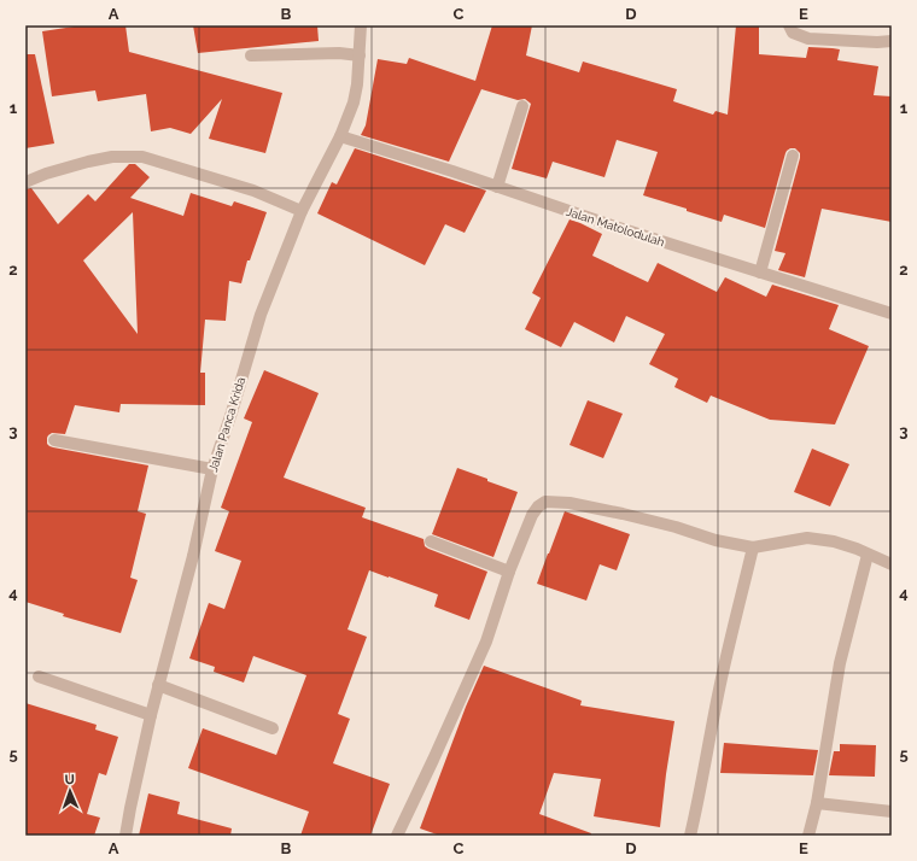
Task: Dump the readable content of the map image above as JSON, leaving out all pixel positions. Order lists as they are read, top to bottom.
{
  "streets": {
    "street": ["Jalan Matolodulah", "Jalan Panca Krida"]
  },
  "crossings": [
    ["Jalan Matolodulah", "Jalan Panca Krida"]
  ],
  "north": "top",
  "grid": {
    "columns": [
      "A",
      "B",
      "C",
      "D",
      "E"
    ],
    "rows": [
      "1",
      "2",
      "3",
      "4",
      "5"
    ]
  }
}
